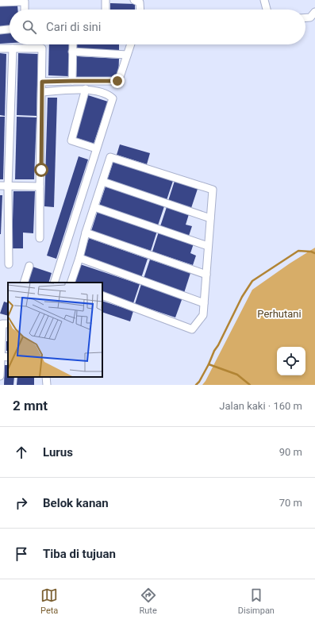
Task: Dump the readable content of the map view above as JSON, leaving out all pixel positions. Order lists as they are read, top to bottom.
{
  "parks": ["Perhutani"],
  "page": {
    "search": "Cari di sini",
    "heading": ["2 mnt", "Jalan kaki · 160 m"],
    "list": [
      ["Lurus", "90 m"],
      ["Belok kanan", "70 m"],
      "Tiba di tujuan"
    ],
    "nav": ["Peta", "Rute", "Disimpan"]
  }
}
